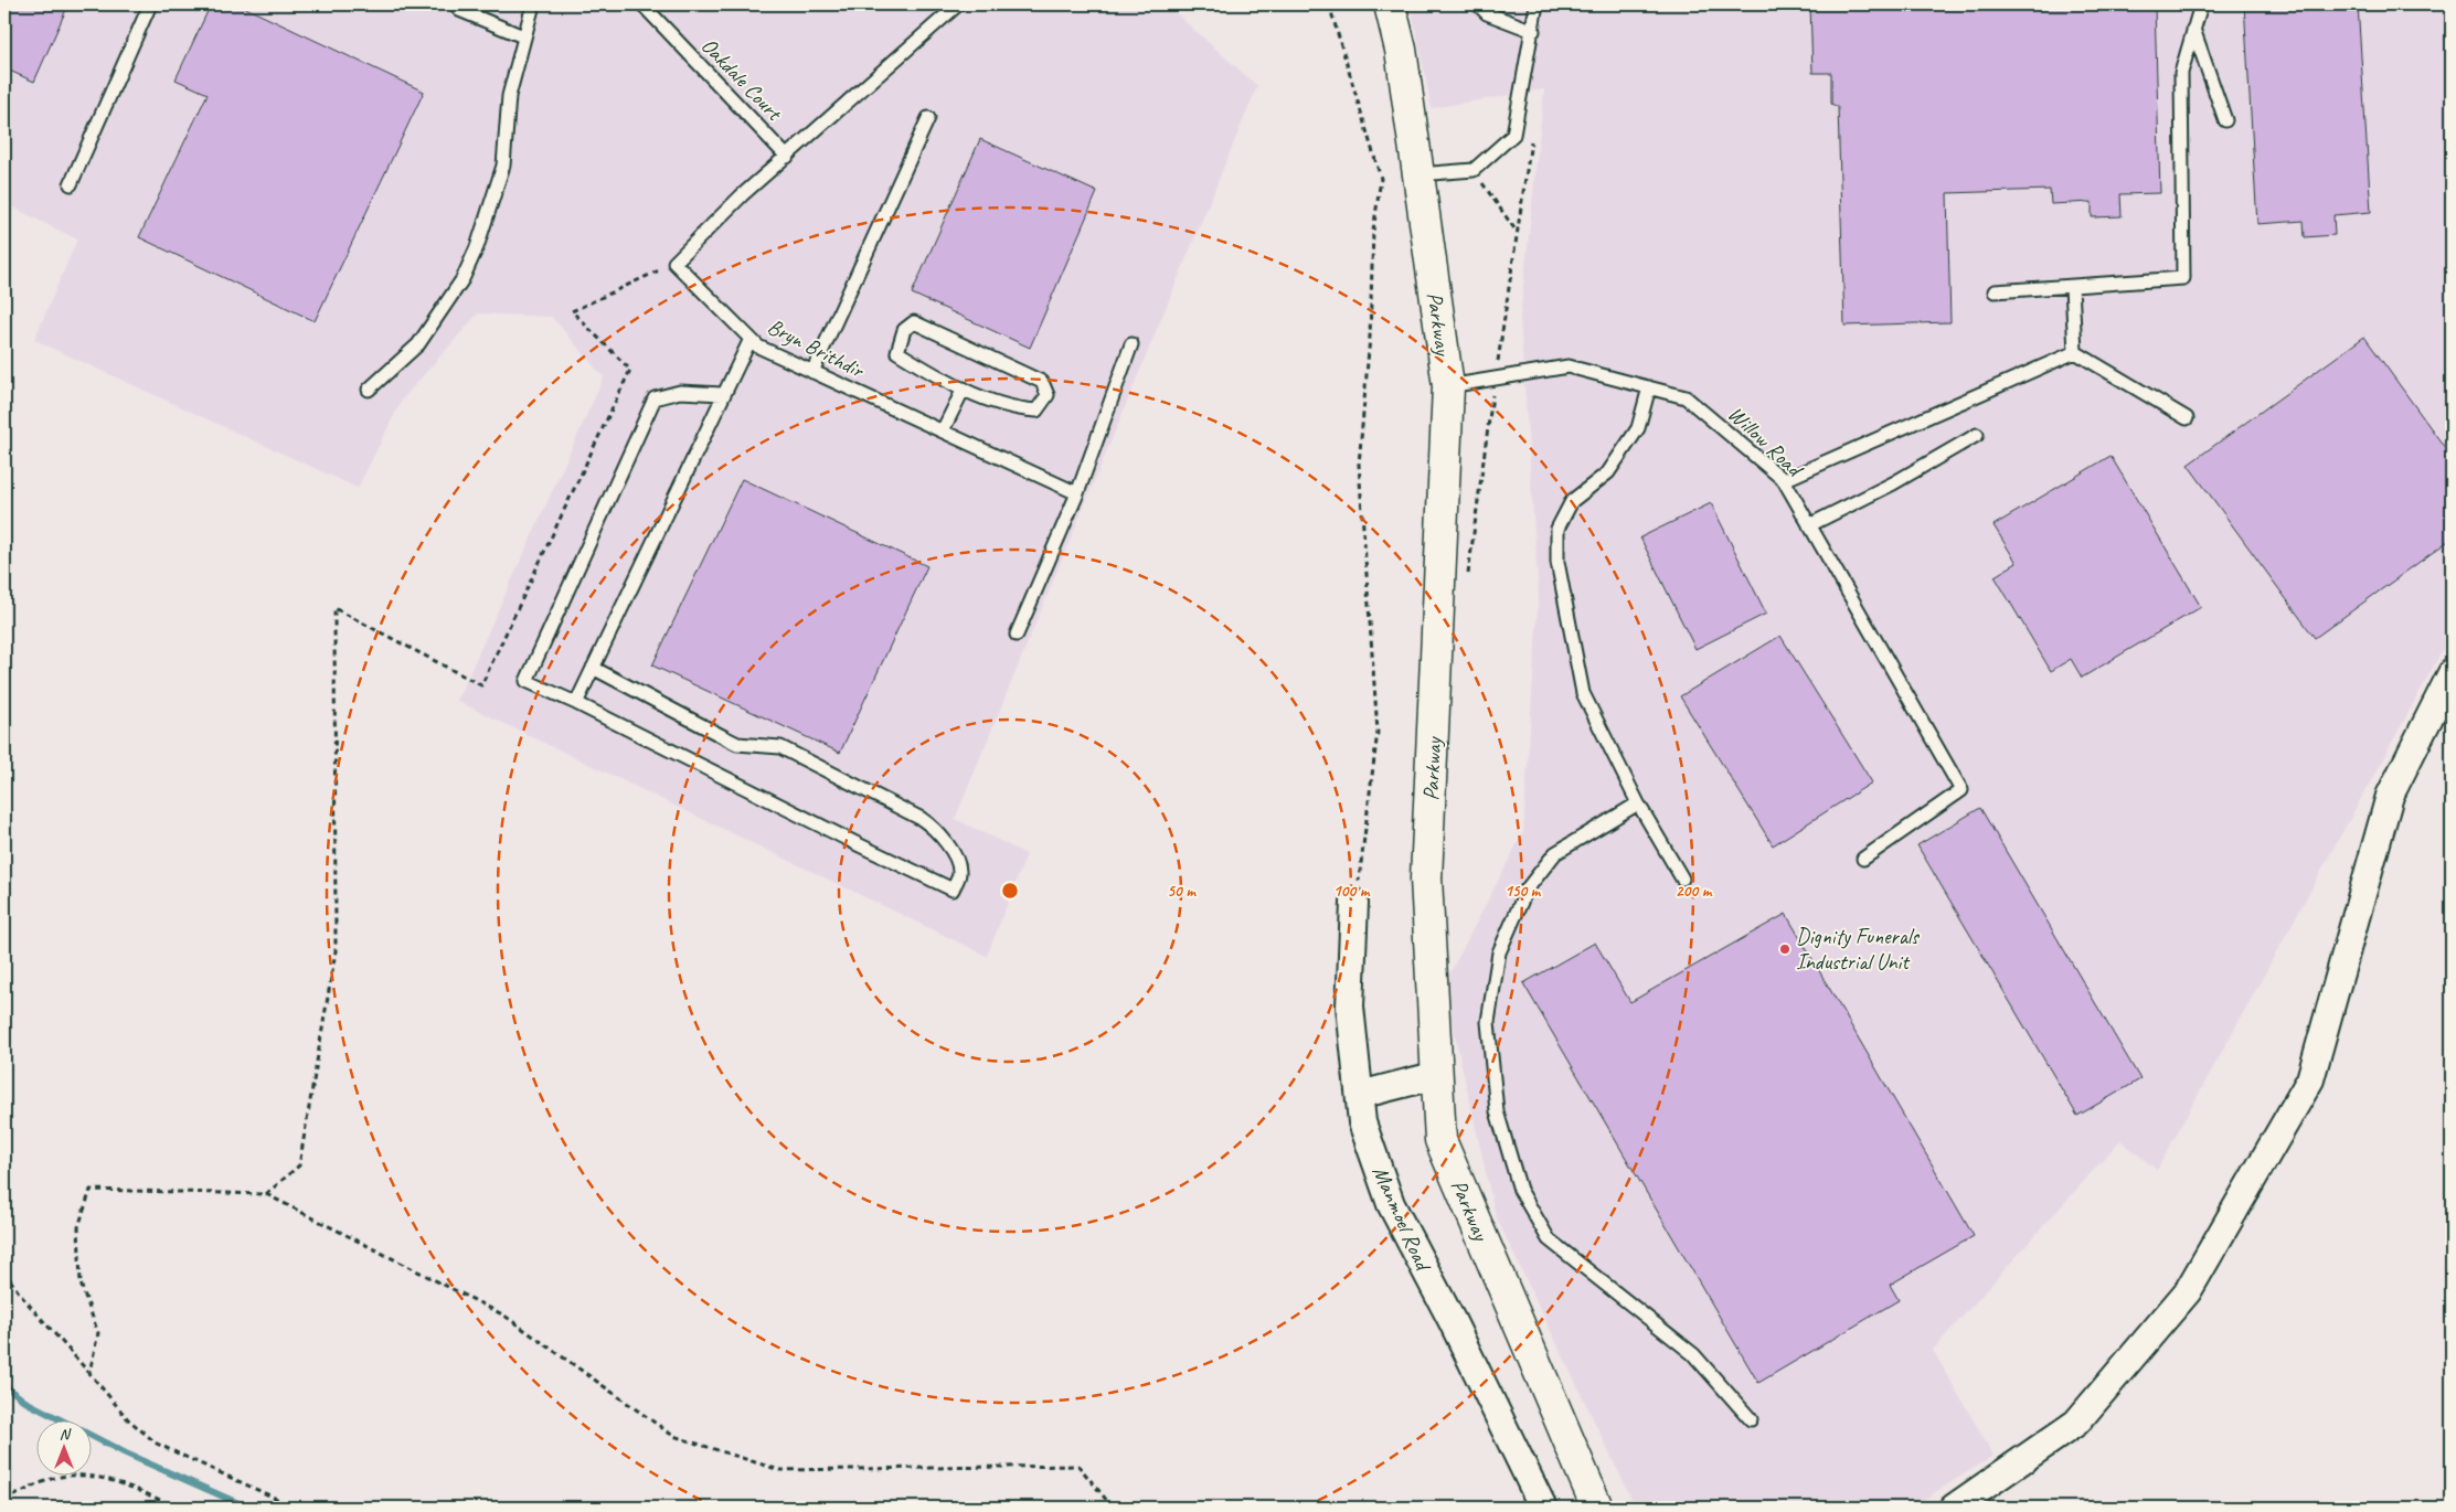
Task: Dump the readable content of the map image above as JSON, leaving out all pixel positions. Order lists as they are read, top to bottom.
{
  "streets": {
    "main road": ["Parkway"],
    "street": ["Manmoel Road"],
    "lane": ["Oakdale Court", "Bryn Brithdir", "Willow Road"]
  },
  "crossings": [
    ["Parkway", "Willow Road"]
  ],
  "places": ["Dignity Funerals Industrial Unit"],
  "north": "top",
  "rings": [
    "50 m",
    "100 m",
    "150 m",
    "200 m"
  ]
}
